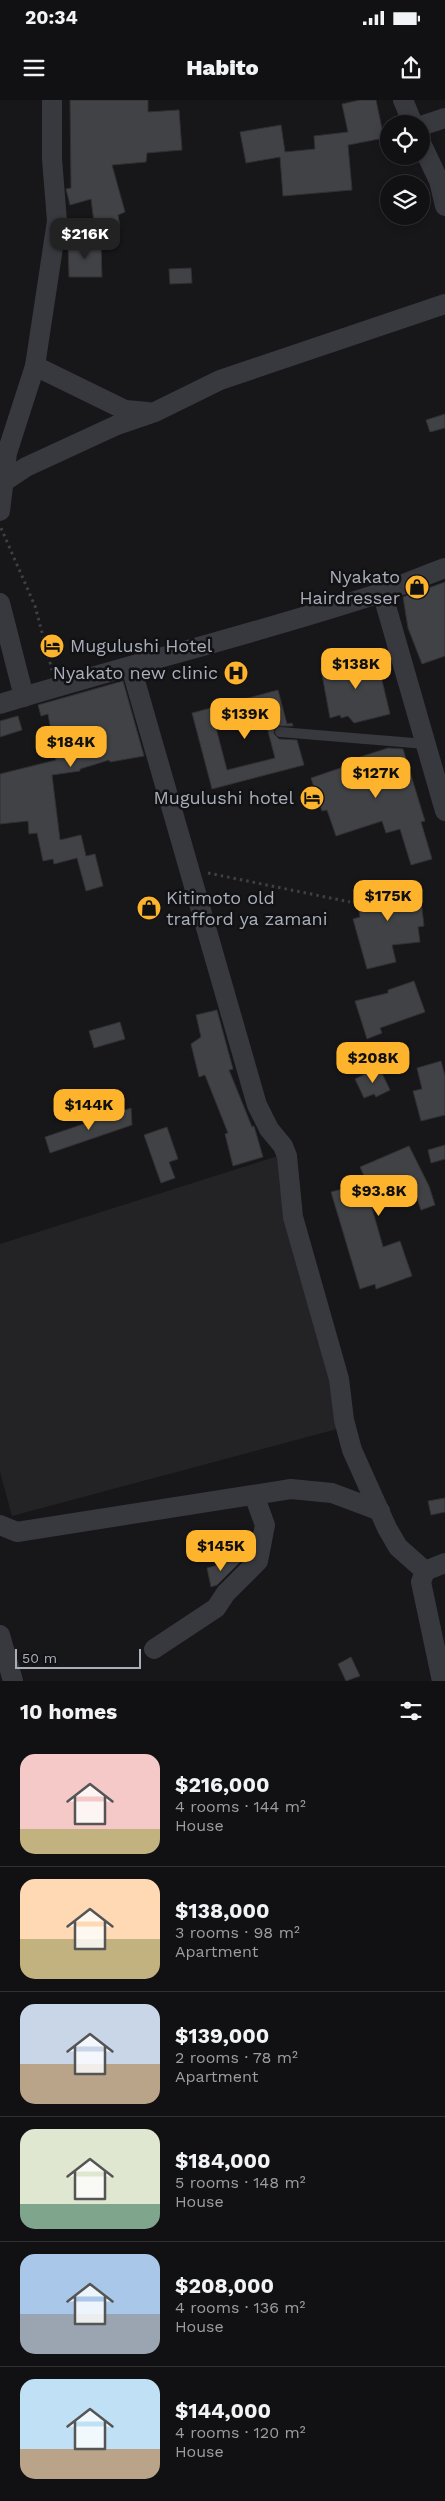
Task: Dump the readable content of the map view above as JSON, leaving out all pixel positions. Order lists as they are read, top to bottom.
{
  "places": {
    "shop": ["Nyakato Hairdresser", "Kitimoto old trafford ya zamani"],
    "hotel": ["Mugulushi Hotel", "Mugulushi hotel"],
    "hospital": ["Nyakato new clinic"]
  },
  "scale_bar": "50 m",
  "page": {
    "status": "20:34",
    "header": "Habito",
    "price": [
      "$216K",
      "$138K",
      "$139K",
      "$184K",
      "$127K",
      "$175K",
      "$208K",
      "$144K",
      "$93.8K",
      "$145K"
    ],
    "scale": "50 m",
    "heading": "10 homes",
    "list": [
      {
        "name": "$216,000",
        "note": "4 rooms · 144 m² · House"
      },
      {
        "name": "$138,000",
        "note": "3 rooms · 98 m² · Apartment"
      },
      {
        "name": "$139,000",
        "note": "2 rooms · 78 m² · Apartment"
      },
      {
        "name": "$184,000",
        "note": "5 rooms · 148 m² · House"
      },
      {
        "name": "$208,000",
        "note": "4 rooms · 136 m² · House"
      },
      {
        "name": "$144,000",
        "note": "4 rooms · 120 m² · House"
      }
    ]
  }
}
